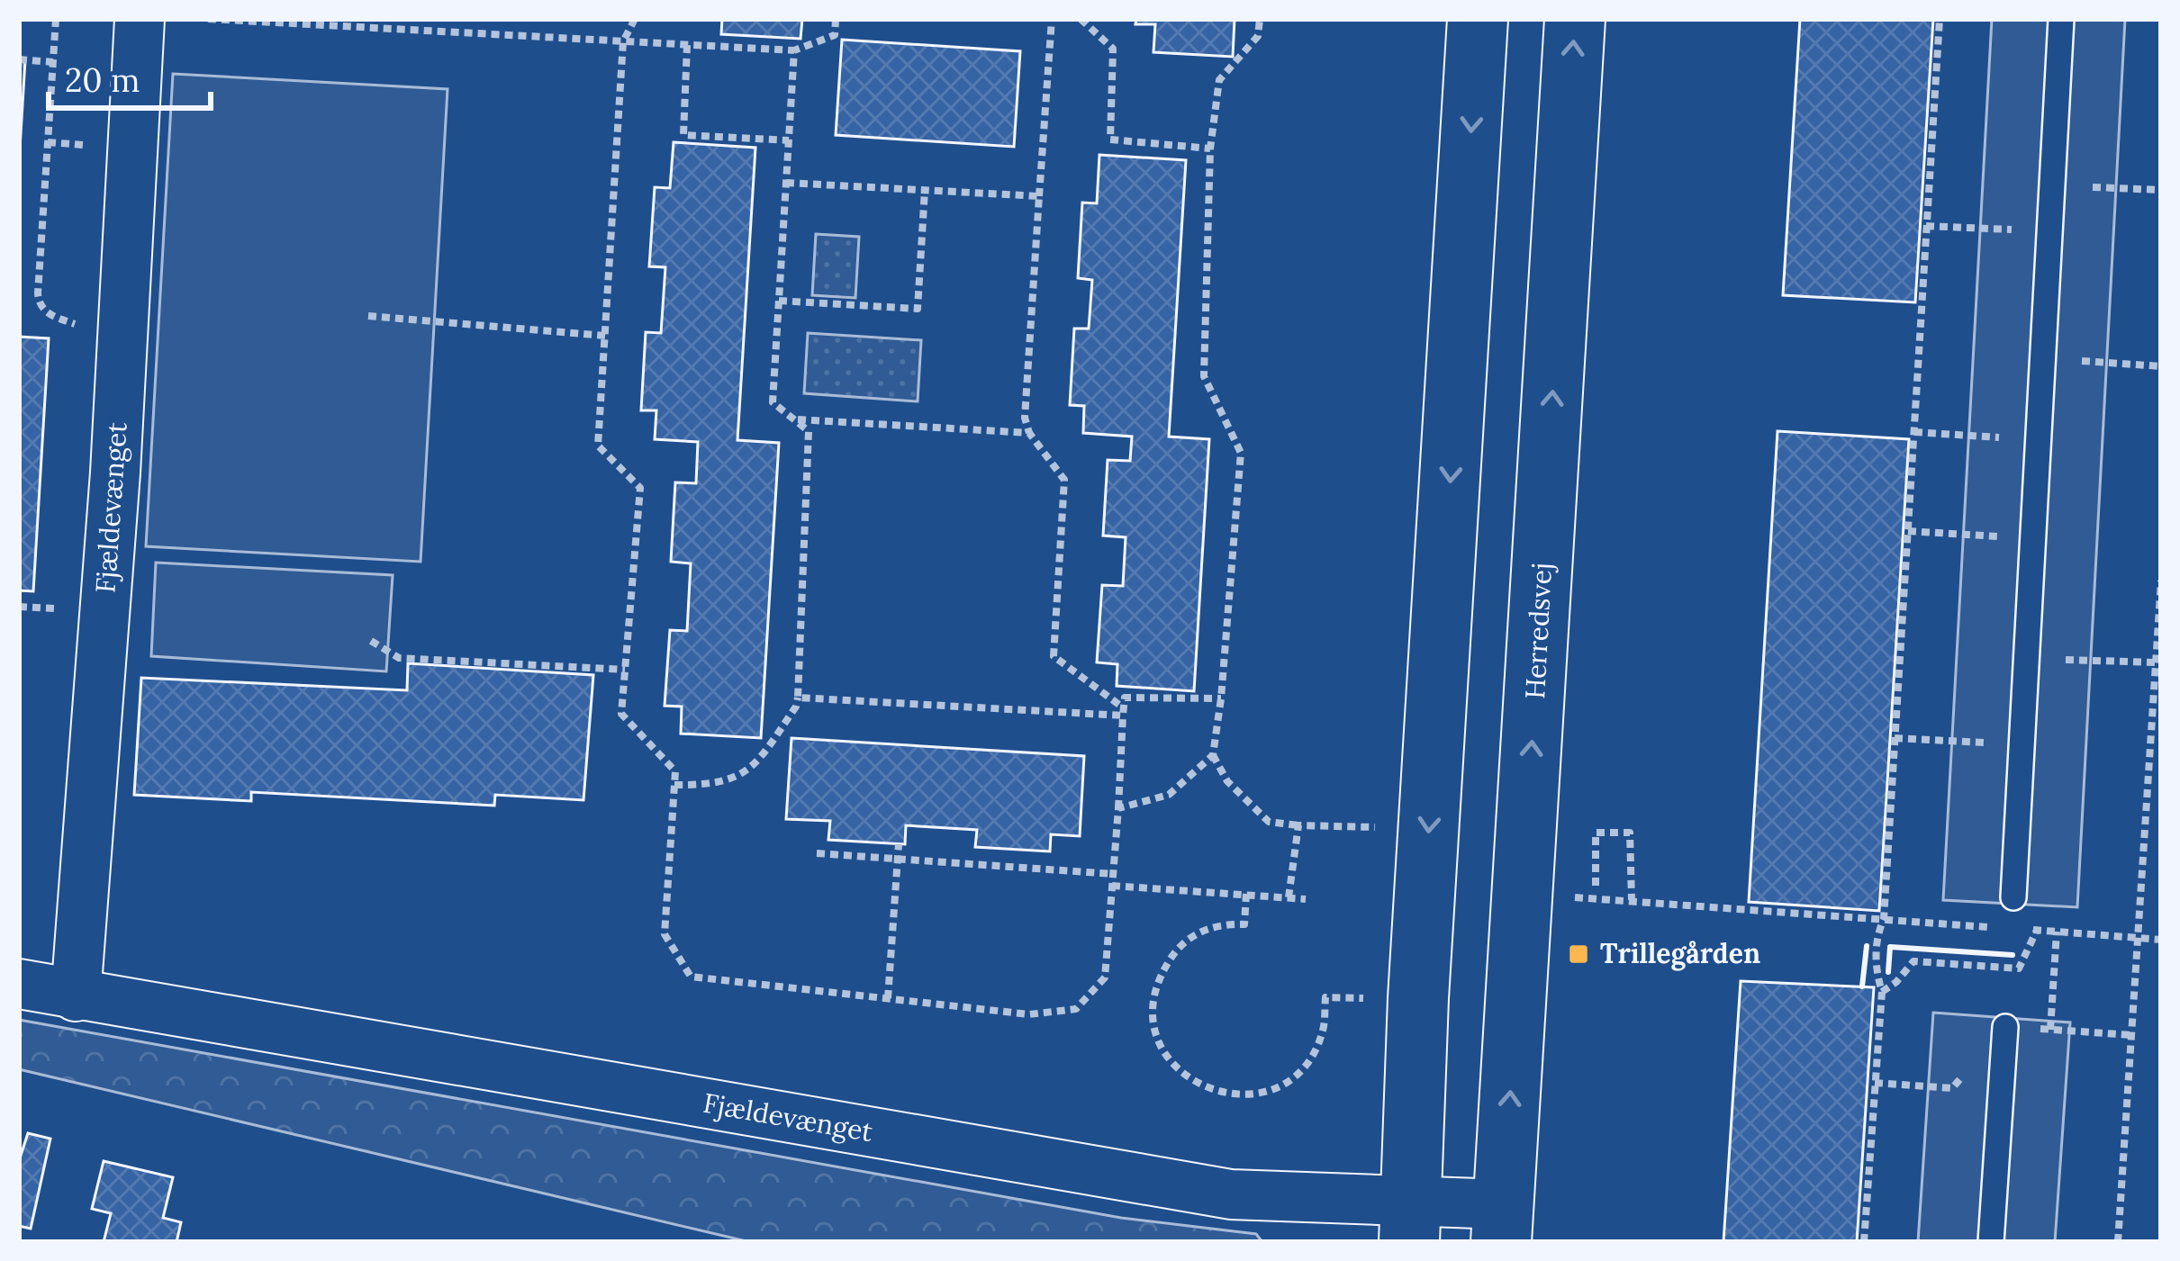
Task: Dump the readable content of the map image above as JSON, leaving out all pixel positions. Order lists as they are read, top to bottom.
{
  "streets": {
    "street": ["Fjældevænget", "Herredsvej"]
  },
  "crossings": [
    ["Fjældevænget", "Herredsvej"]
  ],
  "places": {
    "transit": ["Trillegården"]
  },
  "scale_bar": "20 m"
}
